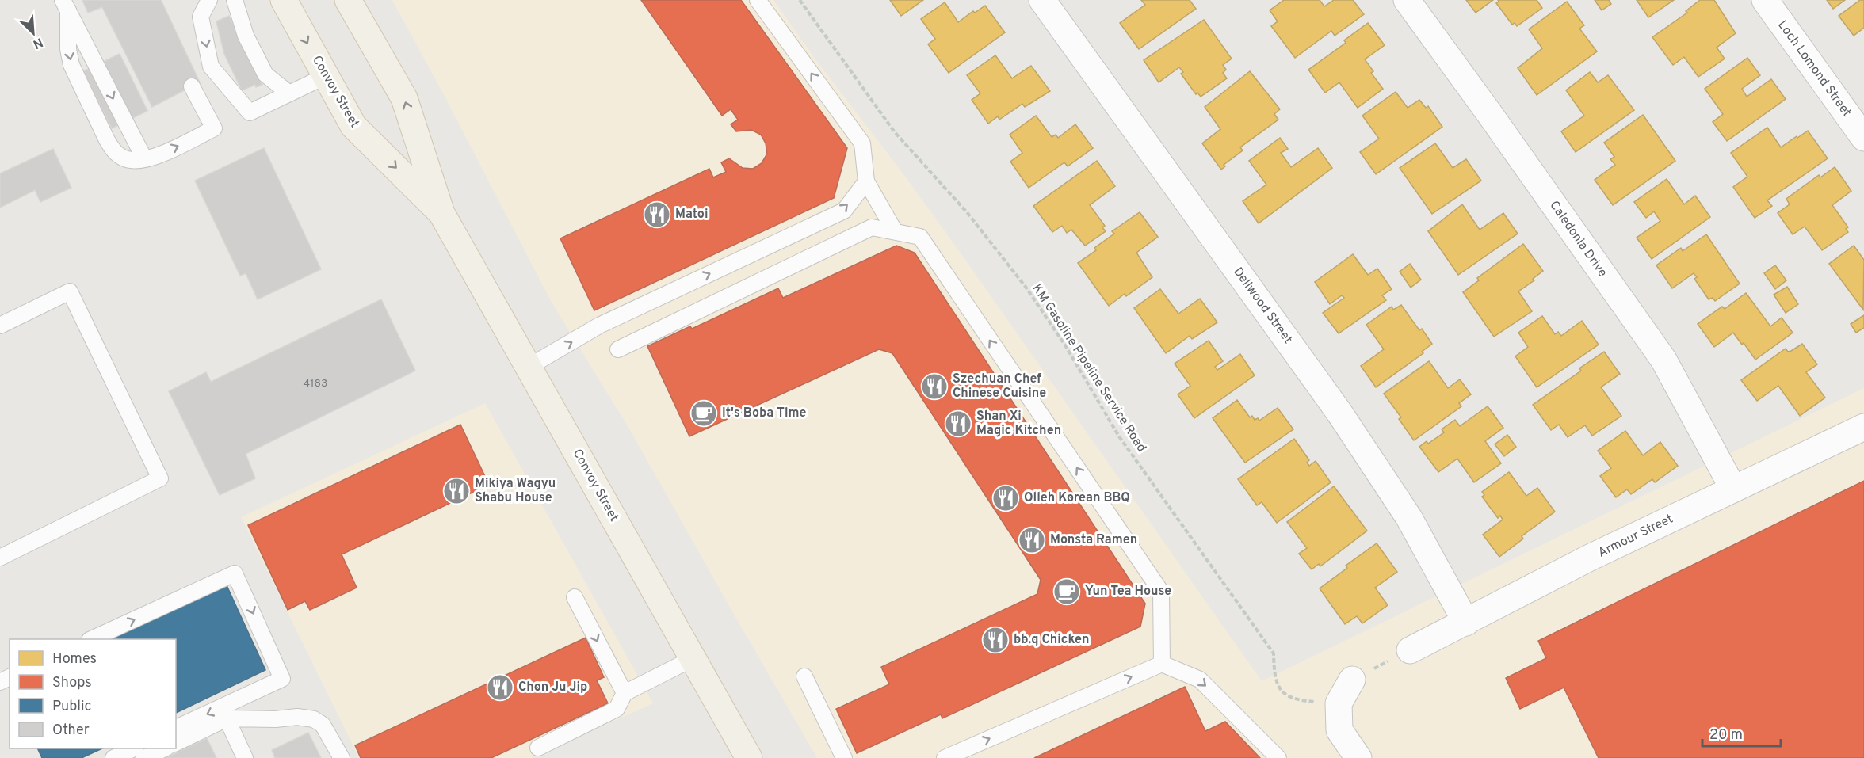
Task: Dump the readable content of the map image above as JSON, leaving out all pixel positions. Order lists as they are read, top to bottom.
{
  "streets": {
    "main road": ["Convoy Street"],
    "street": [
      "Loch Lomond Street",
      "Caledonia Drive",
      "Dellwood Street",
      "Armour Street"
    ],
    "path": ["KM Gasoline Pipeline Service Road"]
  },
  "crossings": [
    ["Caledonia Drive", "Armour Street"],
    ["Dellwood Street", "Armour Street"]
  ],
  "places": {
    "restaurant": [
      "Matoi",
      "Szechuan Chef Chinese Cuisine",
      "Shan Xi Magic Kitchen",
      "Mikiya Wagyu Shabu House",
      "Olleh Korean BBQ",
      "Monsta Ramen",
      "bb.q Chicken",
      "Chon Ju Jip"
    ],
    "cafe": ["It's Boba Time", "Yun Tea House"]
  },
  "house_numbers": ["4183"],
  "legend": [
    "Homes",
    "Shops",
    "Public",
    "Other"
  ],
  "scale_bar": "20 m",
  "north": "bottom right"
}
